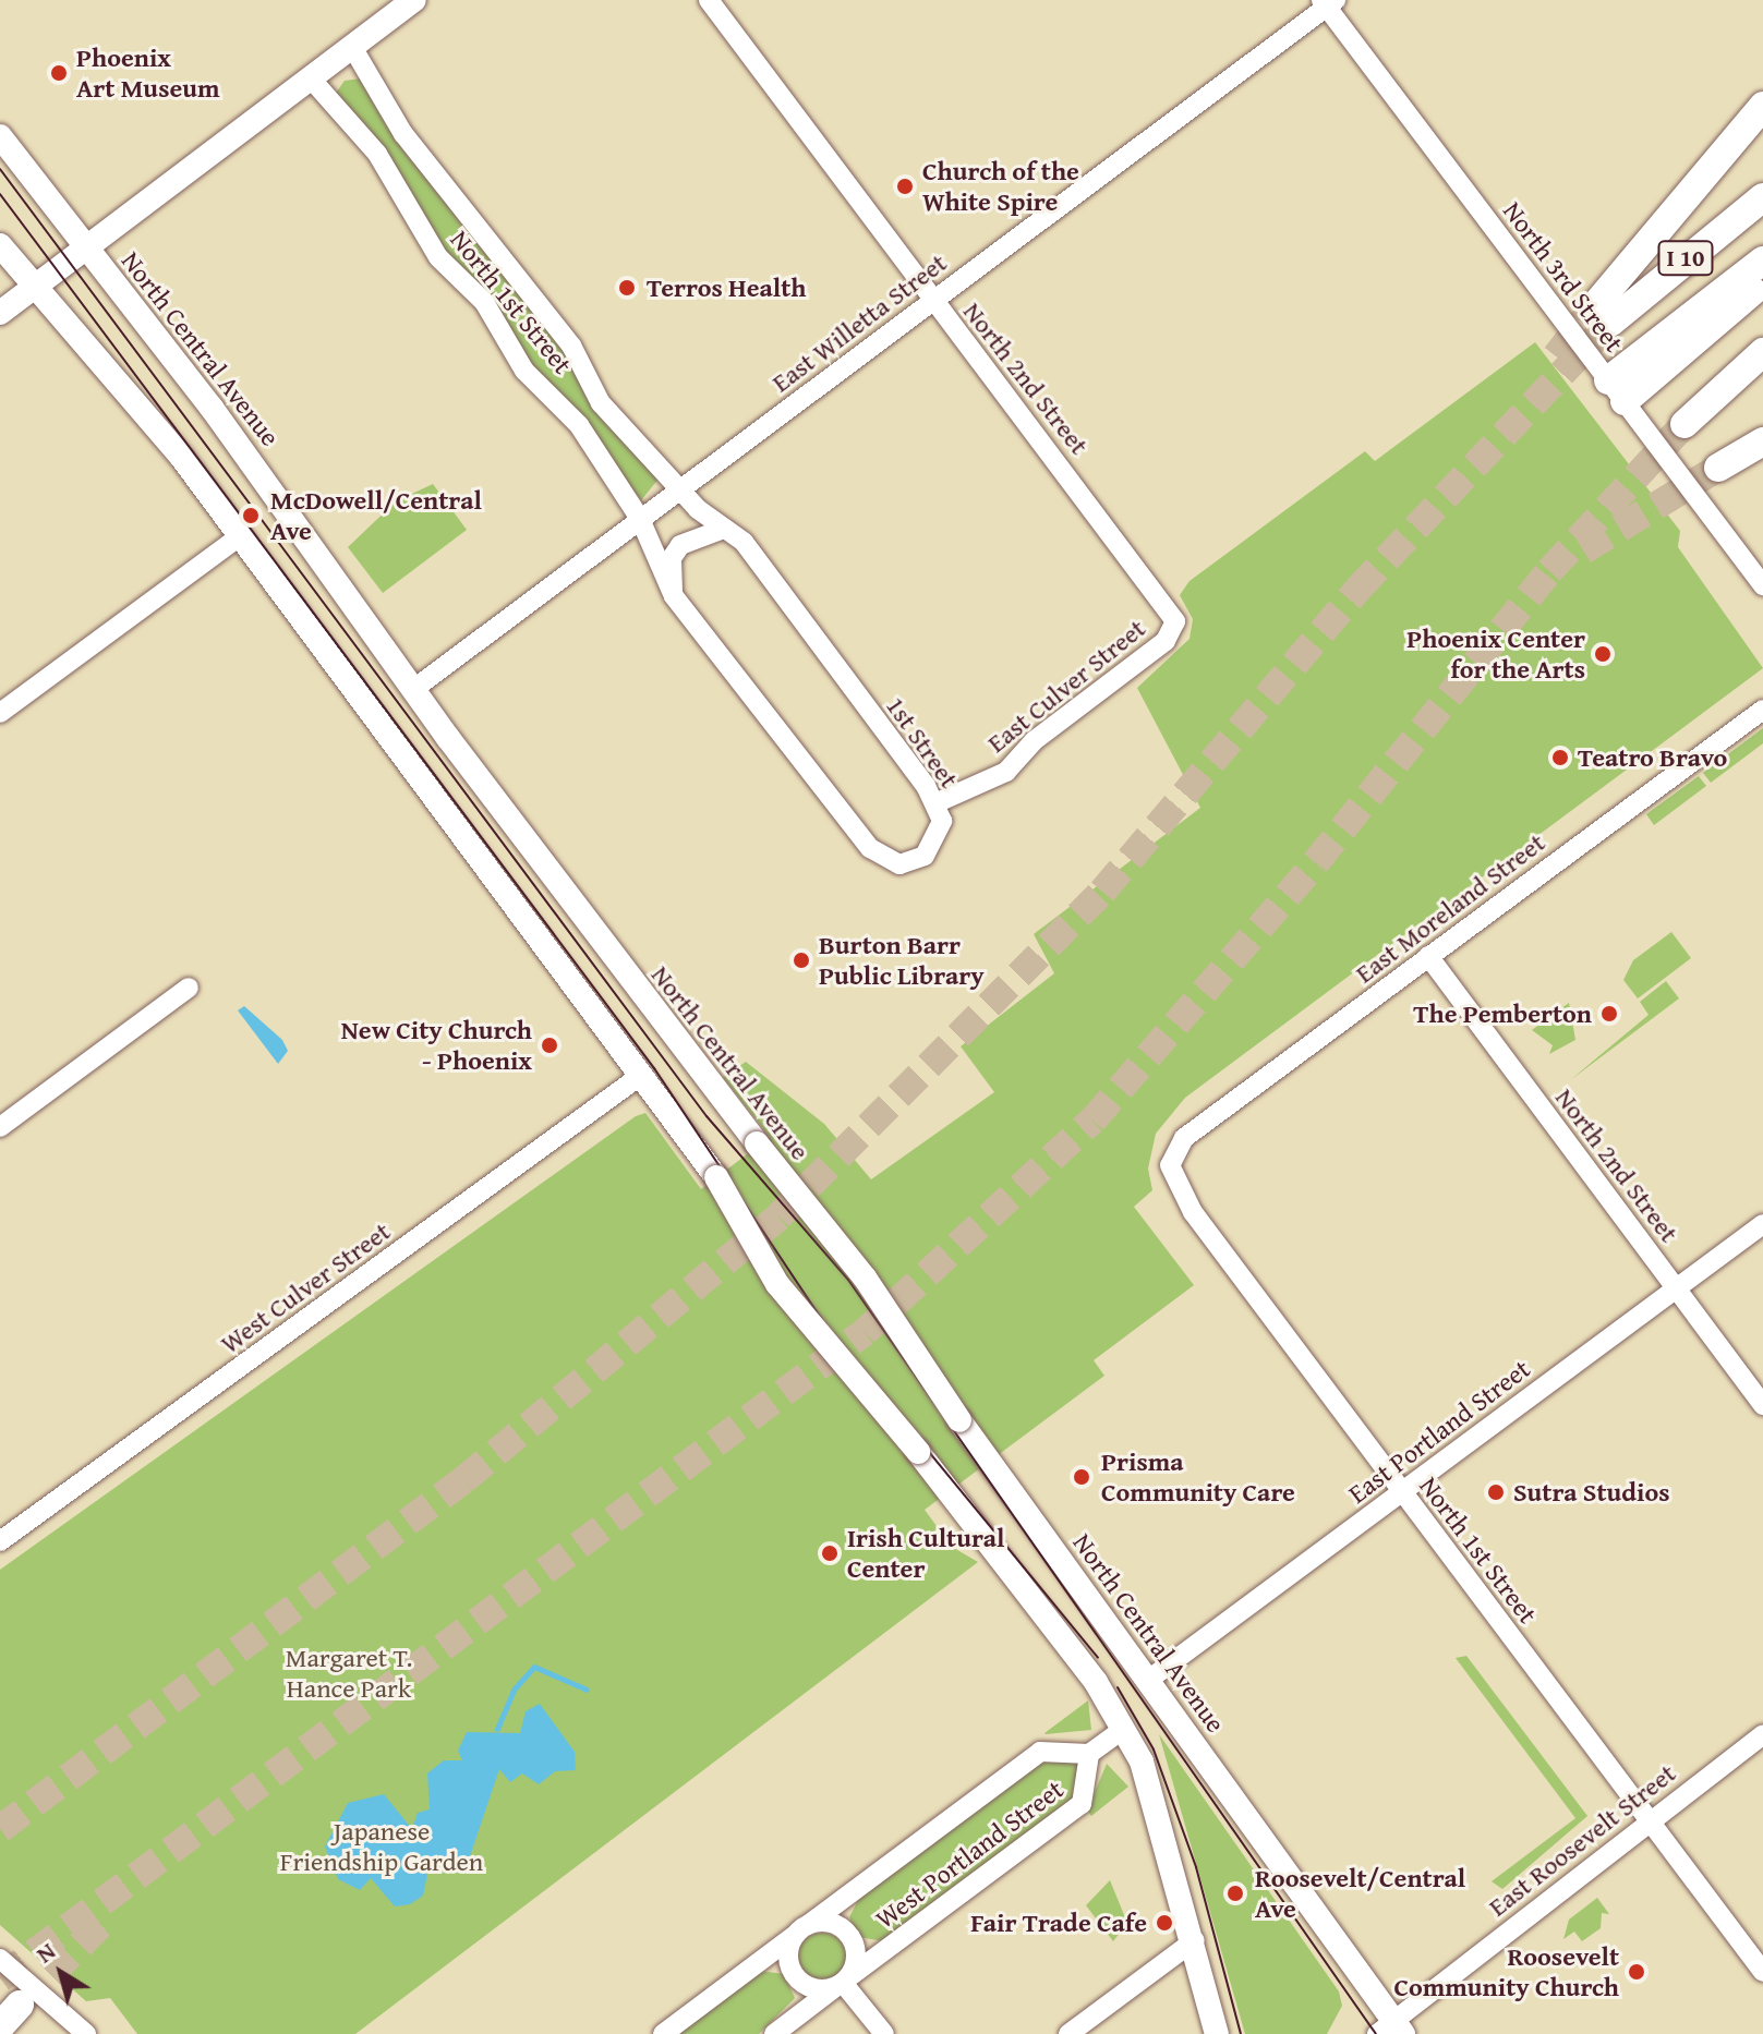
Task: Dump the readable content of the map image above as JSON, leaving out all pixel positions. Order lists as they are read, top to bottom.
{
  "streets": {
    "highway": ["I 10"],
    "main road": ["North Central Avenue"],
    "street": [
      "North 3rd Street",
      "North 1st Street",
      "East Willetta Street",
      "North 2nd Street",
      "East Culver Street",
      "1st Street",
      "East Moreland Street",
      "West Culver Street",
      "East Portland Street",
      "East Roosevelt Street",
      "West Portland Street"
    ]
  },
  "crossings": [
    ["North 3rd Street", "East Willetta Street"],
    ["North 1st Street", "East Willetta Street"],
    ["North 1st Street", "1st Street"],
    ["North 1st Street", "East Moreland Street"],
    ["North 1st Street", "East Portland Street"],
    ["North 1st Street", "East Roosevelt Street"],
    ["East Willetta Street", "North Central Avenue"],
    ["East Willetta Street", "North 2nd Street"],
    ["East Willetta Street", "1st Street"],
    ["North Central Avenue", "East Portland Street"],
    ["North Central Avenue", "East Roosevelt Street"],
    ["North 2nd Street", "East Culver Street"],
    ["North 2nd Street", "East Moreland Street"],
    ["North 2nd Street", "East Portland Street"],
    ["East Culver Street", "1st Street"]
  ],
  "parks": ["Margaret T. Hance Park", "Japanese Friendship Garden"],
  "places": [
    "Phoenix Art Museum",
    "Church of the White Spire",
    "Terros Health",
    "McDowell/Central Ave",
    "Phoenix Center for the Arts",
    "Teatro Bravo",
    "Burton Barr Public Library",
    "The Pemberton",
    "New City Church - Phoenix",
    "Prisma Community Care",
    "Sutra Studios",
    "Irish Cultural Center",
    "Roosevelt/Central Ave",
    "Fair Trade Cafe",
    "Roosevelt Community Church"
  ],
  "north": "top left"
}
